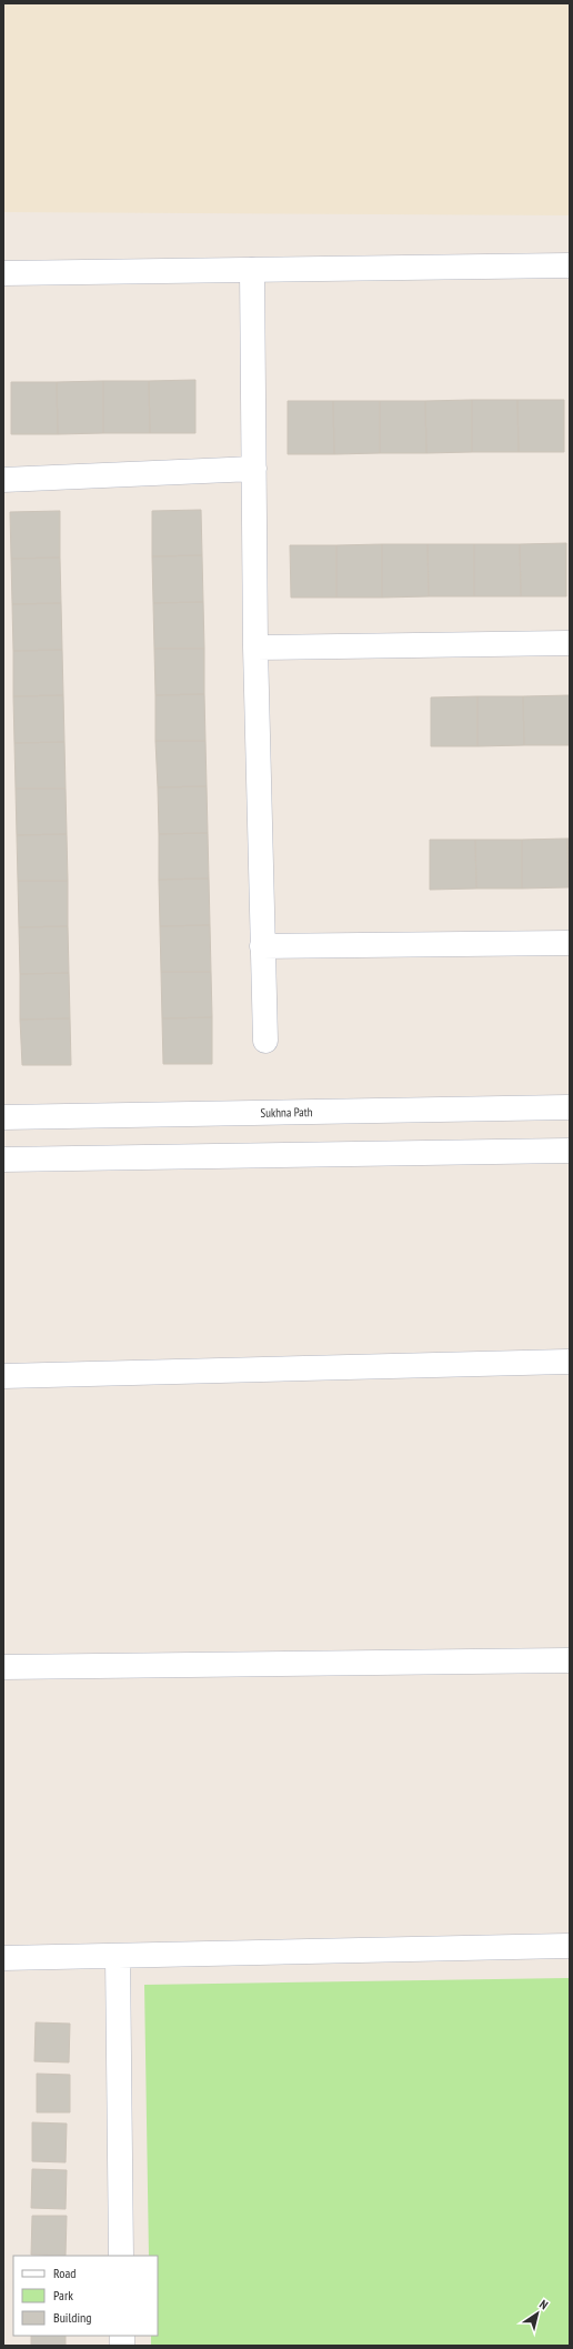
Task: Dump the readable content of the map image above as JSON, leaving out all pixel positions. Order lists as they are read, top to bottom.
{
  "streets": {
    "street": ["Sukhna Path"]
  },
  "legend": ["Road", "Park", "Building"],
  "north": "top right"
}
